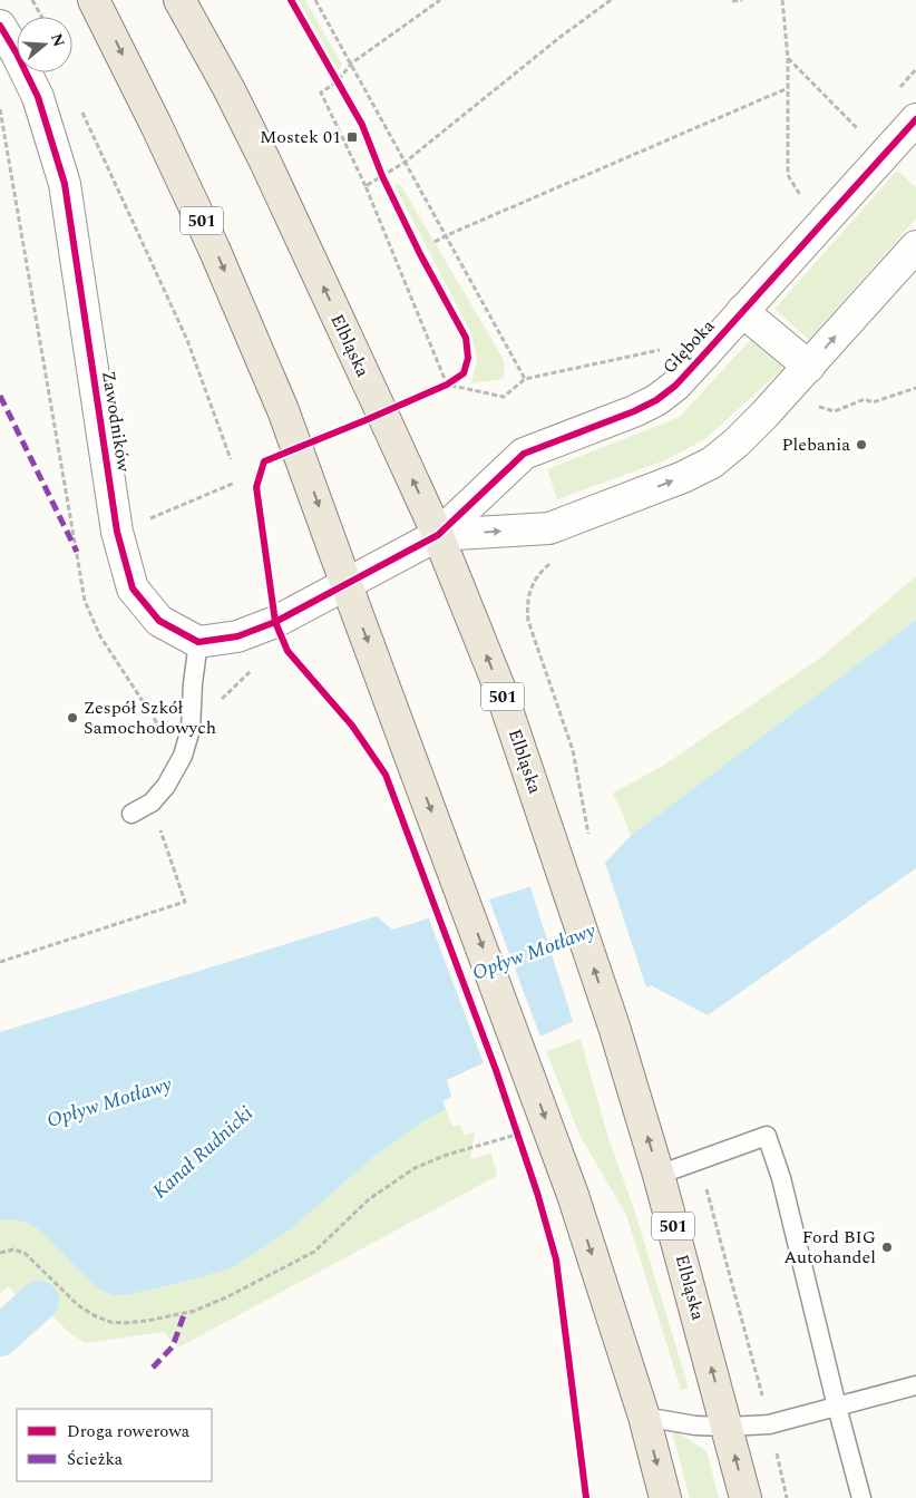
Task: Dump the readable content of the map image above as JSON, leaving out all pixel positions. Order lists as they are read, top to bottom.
{
  "streets": {
    "main road": ["501", "Elbląska"],
    "street": ["Głęboka", "Zawodników"]
  },
  "crossings": [
    ["Elbląska", "Głęboka"]
  ],
  "water": ["Opływ Motławy", "Kanał Rudnicki"],
  "places": {
    "transit": ["Mostek 01"],
    "other": ["Plebania", "Zespół Szkół Samochodowych", "Ford BIG Autohandel"]
  },
  "legend": ["Droga rowerowa", "Ścieżka"],
  "north": "right"
}
